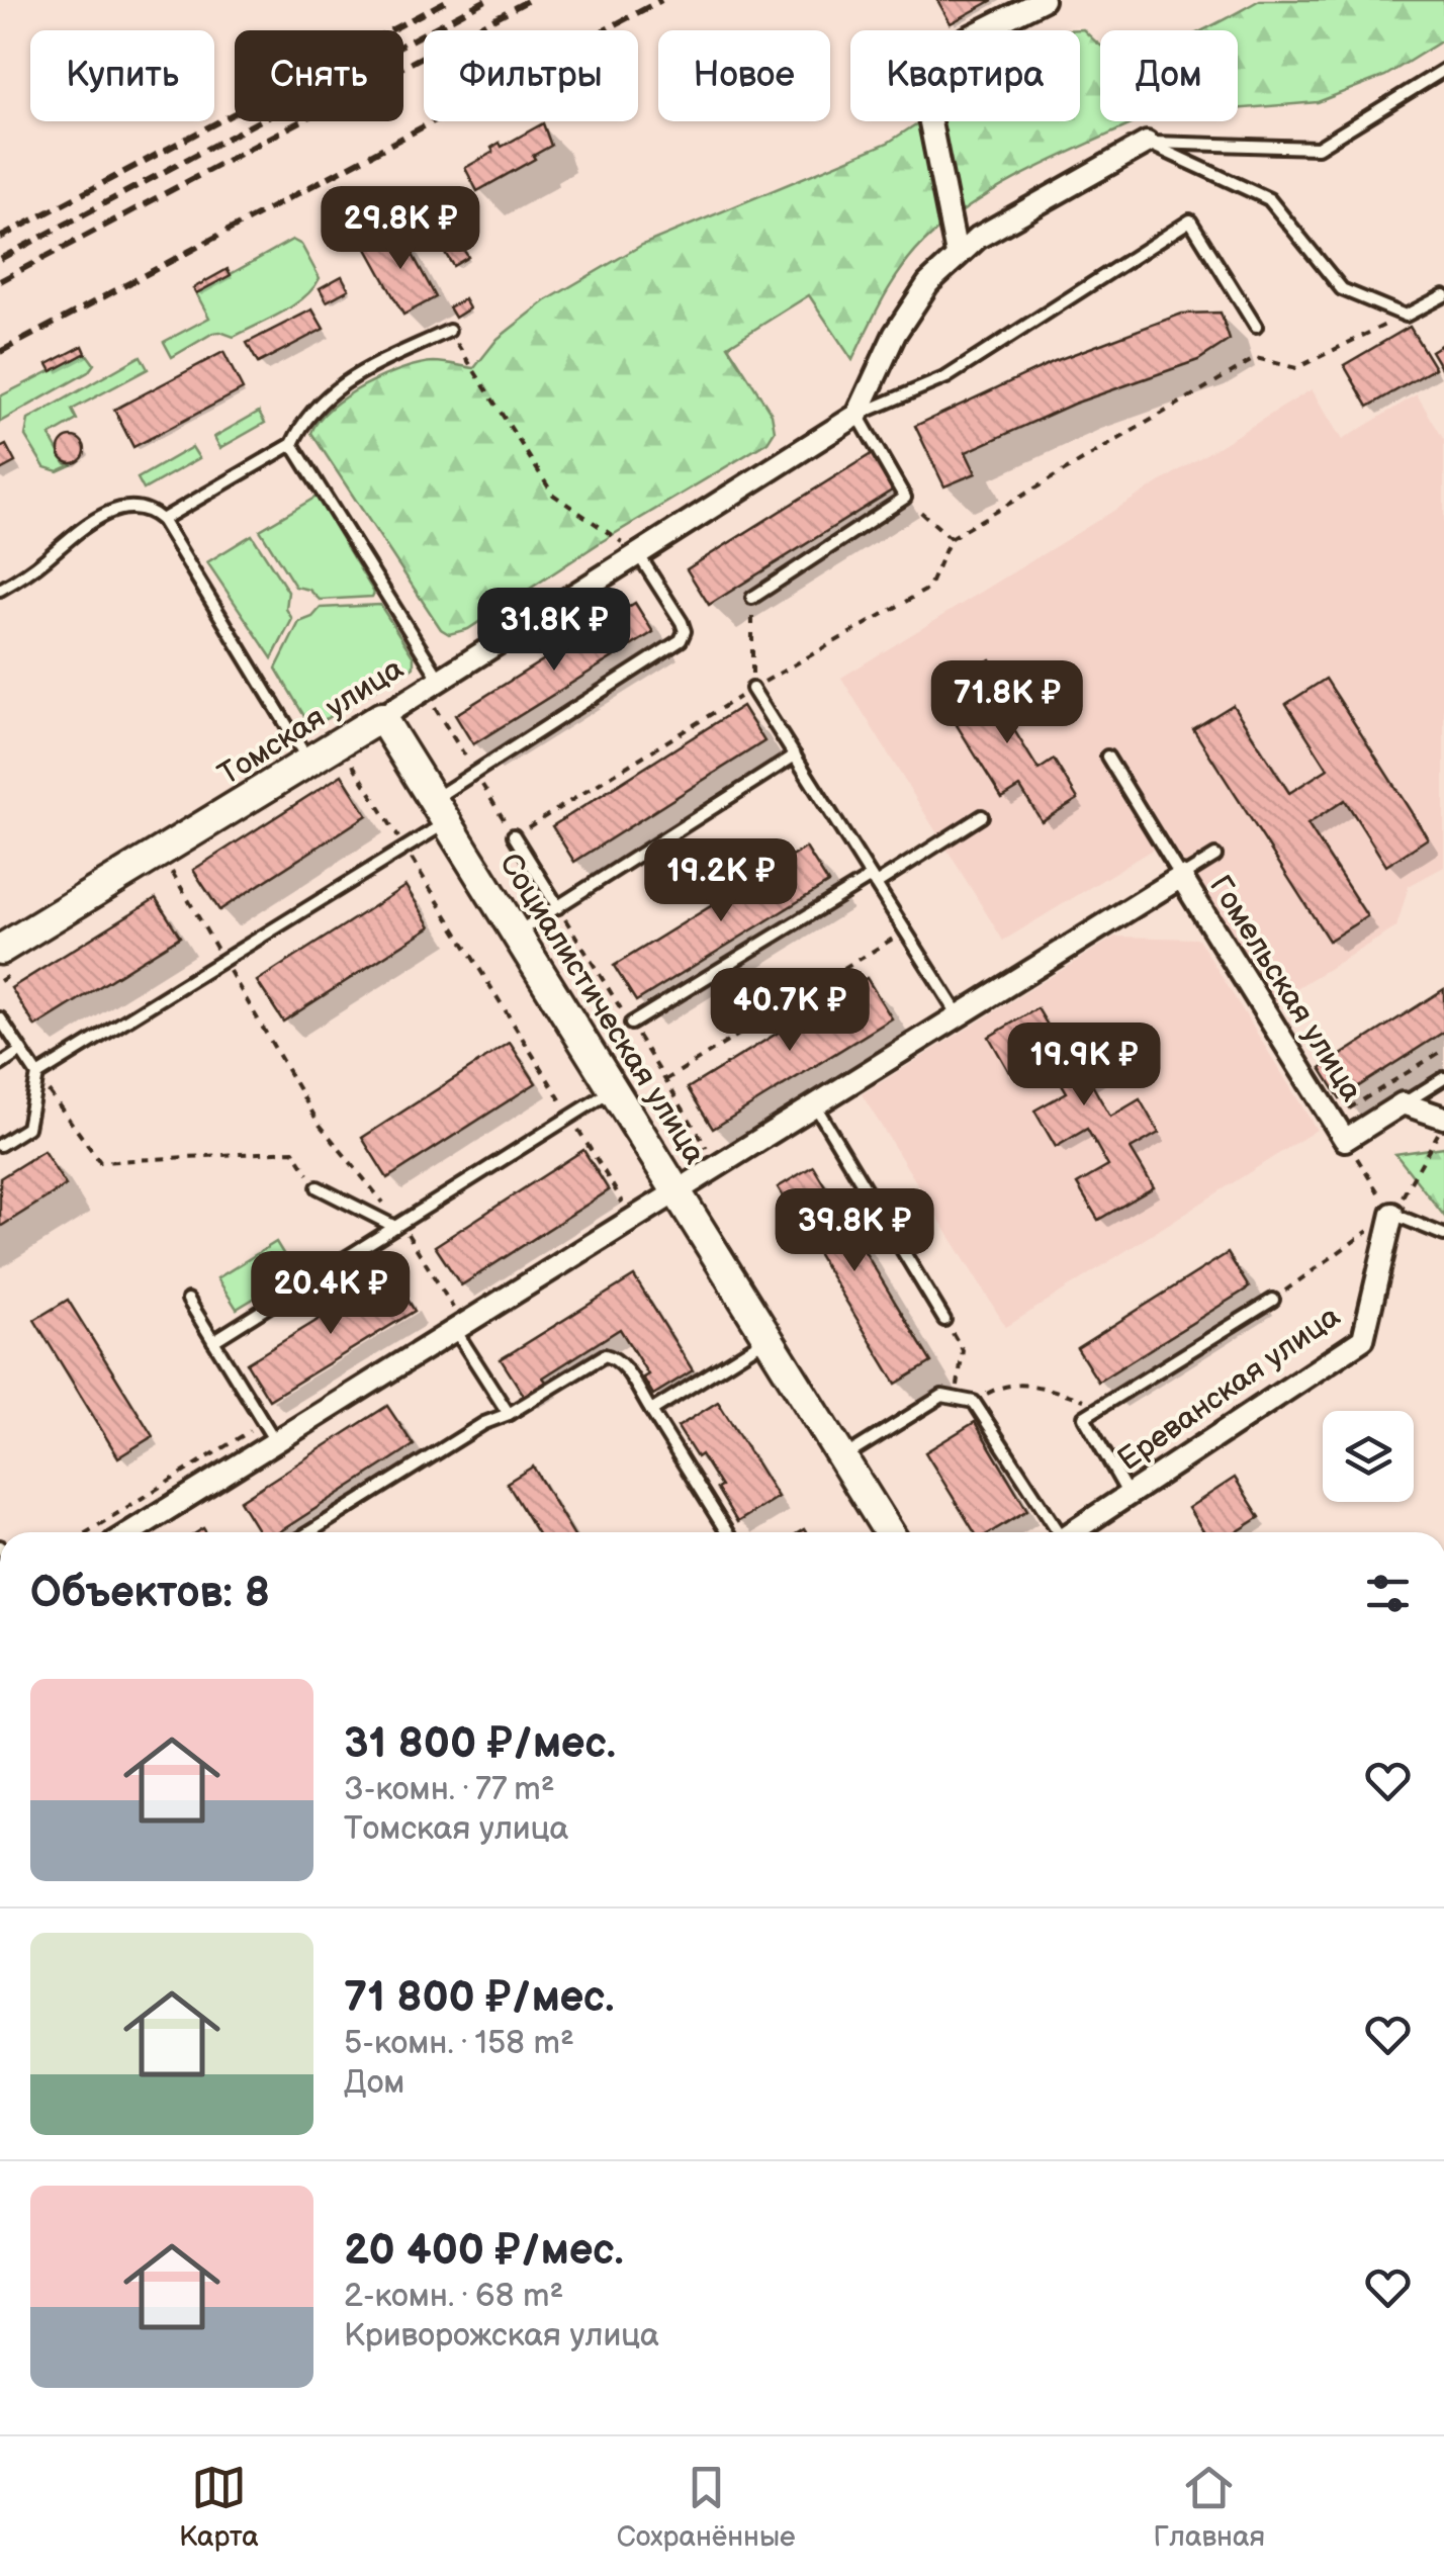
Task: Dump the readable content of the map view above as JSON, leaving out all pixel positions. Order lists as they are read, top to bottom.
{
  "streets": {
    "street": [
      "Томская улица",
      "Гомельская улица",
      "Социалистическая улица",
      "Ереванская улица"
    ]
  },
  "crossings": [
    ["Томская улица", "Социалистическая улица"]
  ],
  "page": {
    "chip": [
      "Купить",
      "Снять",
      "Фильтры",
      "Новое",
      "Квартира",
      "Дом"
    ],
    "price": [
      "29.8K ₽",
      "31.8K ₽",
      "71.8K ₽",
      "19.2K ₽",
      "40.7K ₽",
      "19.9K ₽",
      "39.8K ₽",
      "20.4K ₽"
    ],
    "heading": "Объектов: 8",
    "list": [
      {
        "name": "31 800 ₽/мес.",
        "note": "3-комн. · 77 m² · Томская улица"
      },
      {
        "name": "71 800 ₽/мес.",
        "note": "5-комн. · 158 m² · Дом"
      },
      {
        "name": "20 400 ₽/мес.",
        "note": "2-комн. · 68 m² · Криворожская улица"
      }
    ],
    "tabs": ["Карта", "Сохранённые", "Главная"]
  }
}
